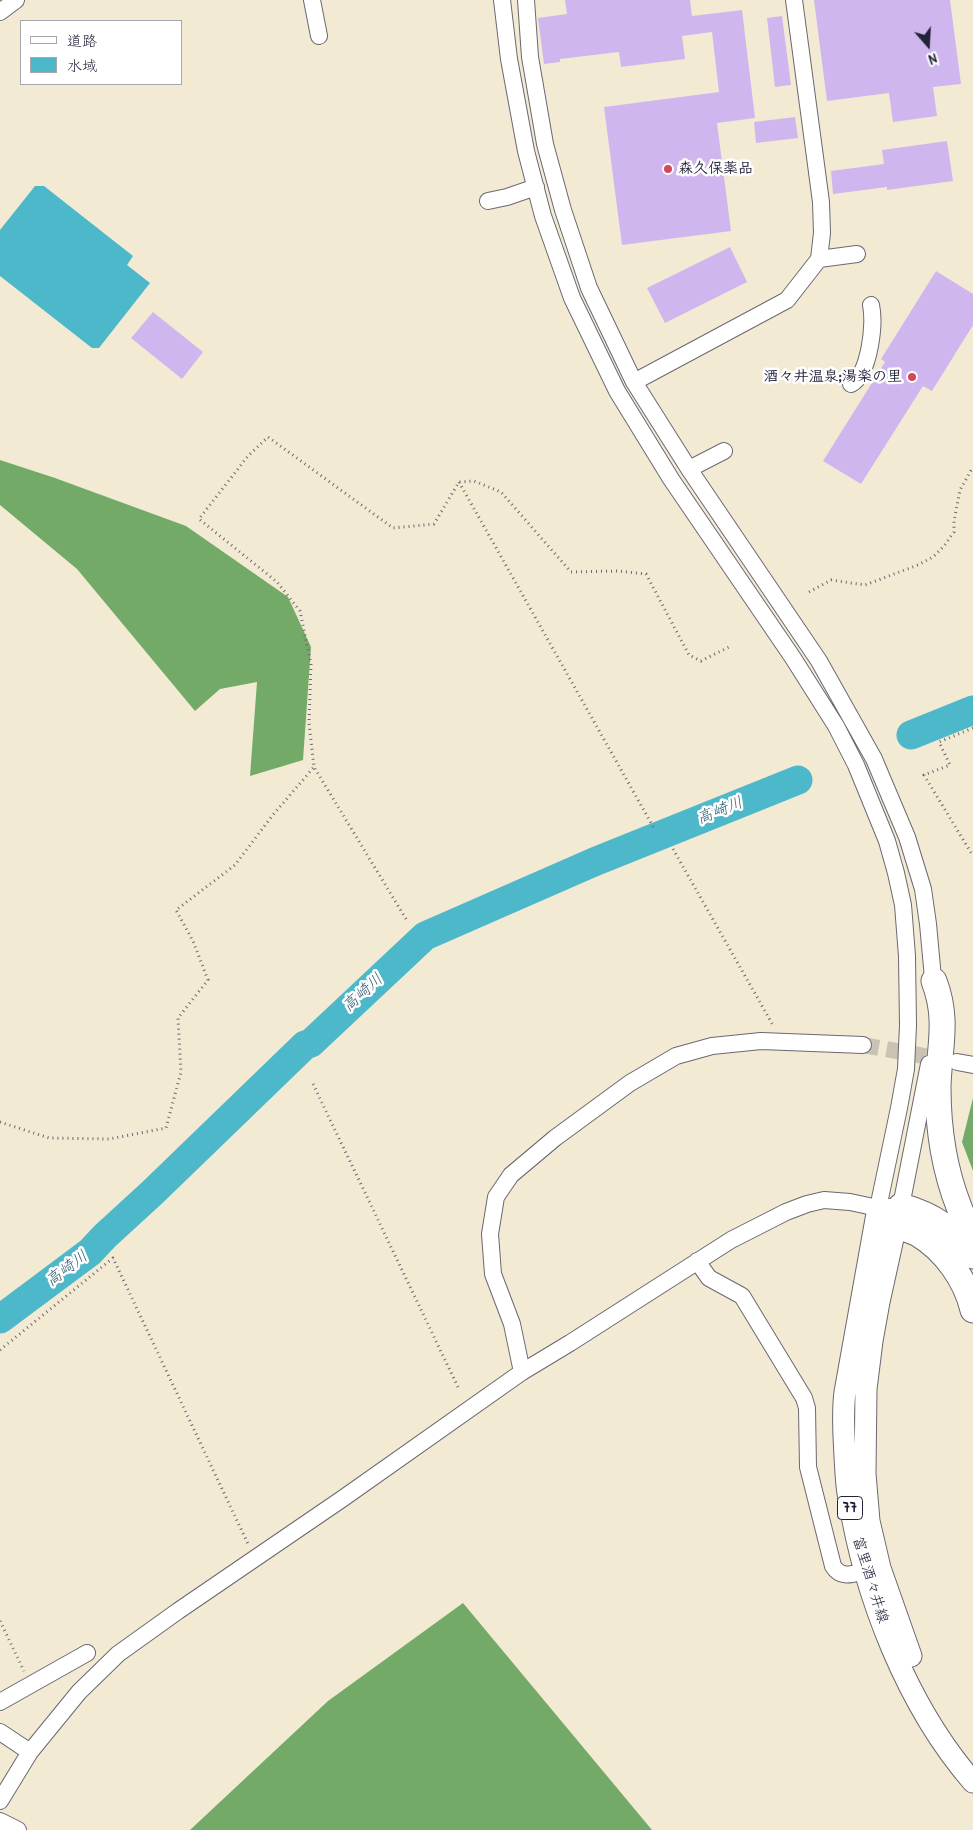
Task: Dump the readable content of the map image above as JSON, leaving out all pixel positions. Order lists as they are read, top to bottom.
{
  "streets": {
    "main road": ["77", "富里酒々井線"]
  },
  "water": ["高崎川"],
  "places": ["森久保薬品", "酒々井温泉;湯楽の里"],
  "legend": ["道路", "水域"],
  "north": "bottom"
}
